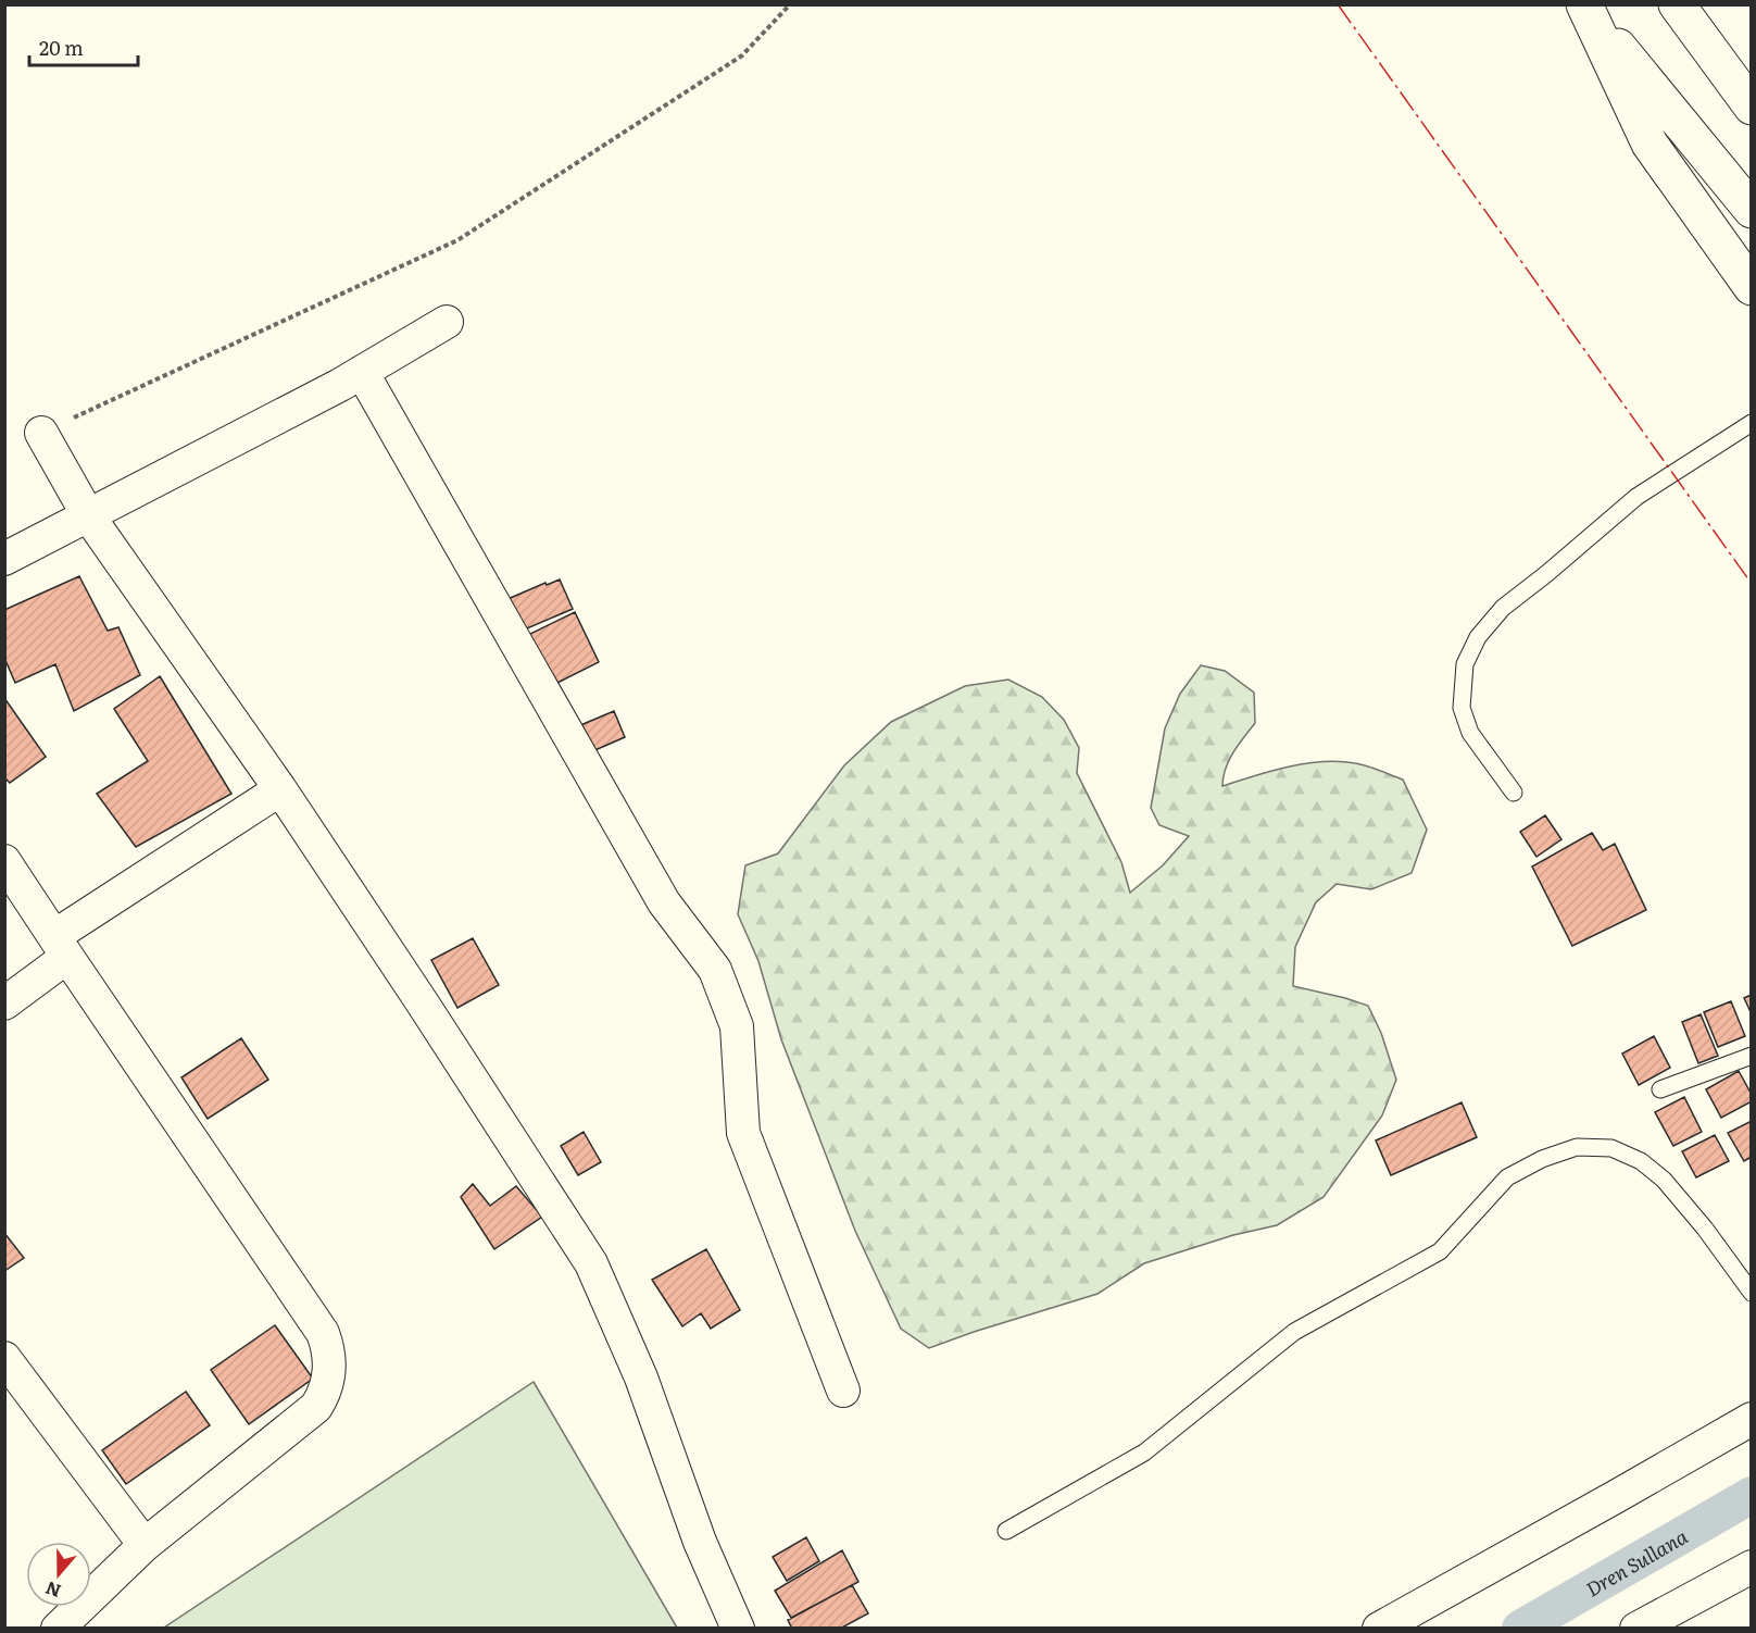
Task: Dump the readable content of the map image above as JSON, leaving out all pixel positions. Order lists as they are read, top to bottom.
{
  "water": ["Dren Sullana"],
  "scale_bar": "20 m",
  "north": "bottom"
}
